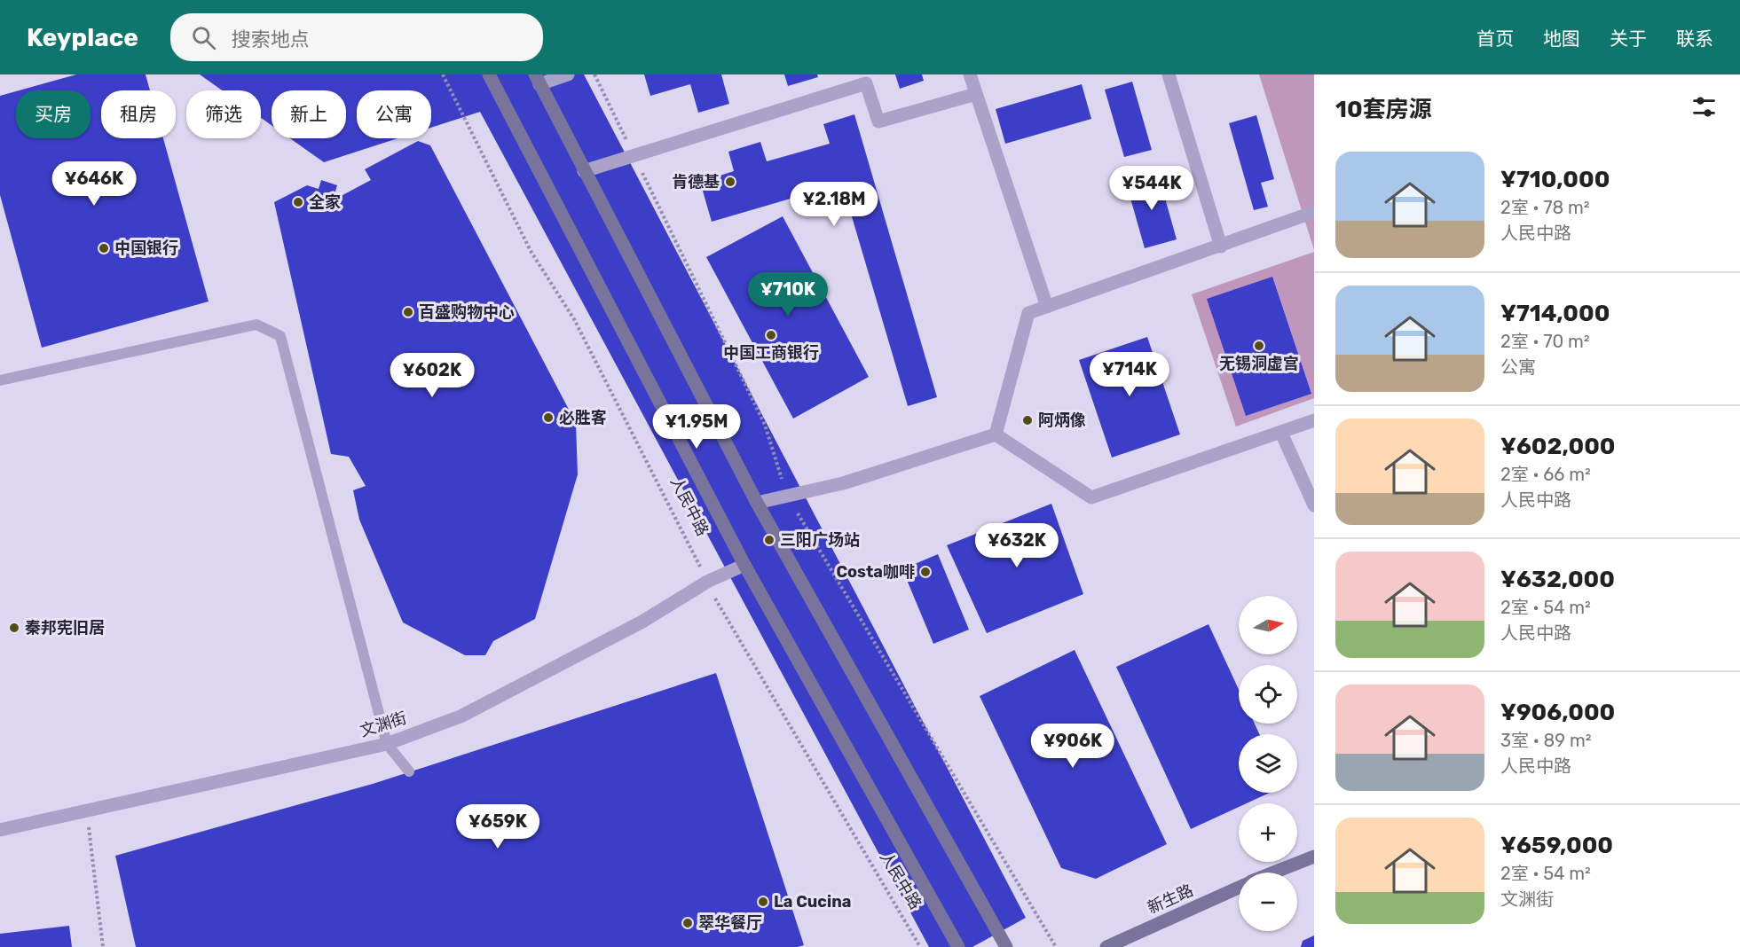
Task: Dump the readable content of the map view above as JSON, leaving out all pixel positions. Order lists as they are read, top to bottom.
{
  "streets": {
    "main road": ["人民中路", "新生路"],
    "street": ["文渊街"]
  },
  "crossings": [
    ["人民中路", "文渊街"]
  ],
  "places": [
    "肯德基",
    "全家",
    "中国银行",
    "百盛购物中心",
    "中国工商银行",
    "无锡洞虚宫",
    "必胜客",
    "阿炳像",
    "三阳广场站",
    "Costa咖啡",
    "秦邦宪旧居",
    "La Cucina",
    "翠华餐厅"
  ],
  "north": "right",
  "page": {
    "header": "Keyplace",
    "search": "搜索地点",
    "nav": [
      "首页",
      "地图",
      "关于",
      "联系"
    ],
    "heading": "10套房源",
    "chip": [
      "买房",
      "租房",
      "筛选",
      "新上",
      "公寓"
    ],
    "list": [
      {
        "name": "¥710,000",
        "note": "2室 · 78 m² · 人民中路"
      },
      {
        "name": "¥714,000",
        "note": "2室 · 70 m² · 公寓"
      },
      {
        "name": "¥602,000",
        "note": "2室 · 66 m² · 人民中路"
      },
      {
        "name": "¥632,000",
        "note": "2室 · 54 m² · 人民中路"
      },
      {
        "name": "¥906,000",
        "note": "3室 · 89 m² · 人民中路"
      },
      {
        "name": "¥659,000",
        "note": "2室 · 54 m² · 文渊街"
      }
    ],
    "price": [
      "¥646K",
      "¥544K",
      "¥2.18M",
      "¥710K",
      "¥714K",
      "¥602K",
      "¥1.95M",
      "¥632K",
      "¥906K",
      "¥659K"
    ],
    "map_buttons": ["+", "−"]
  }
}
